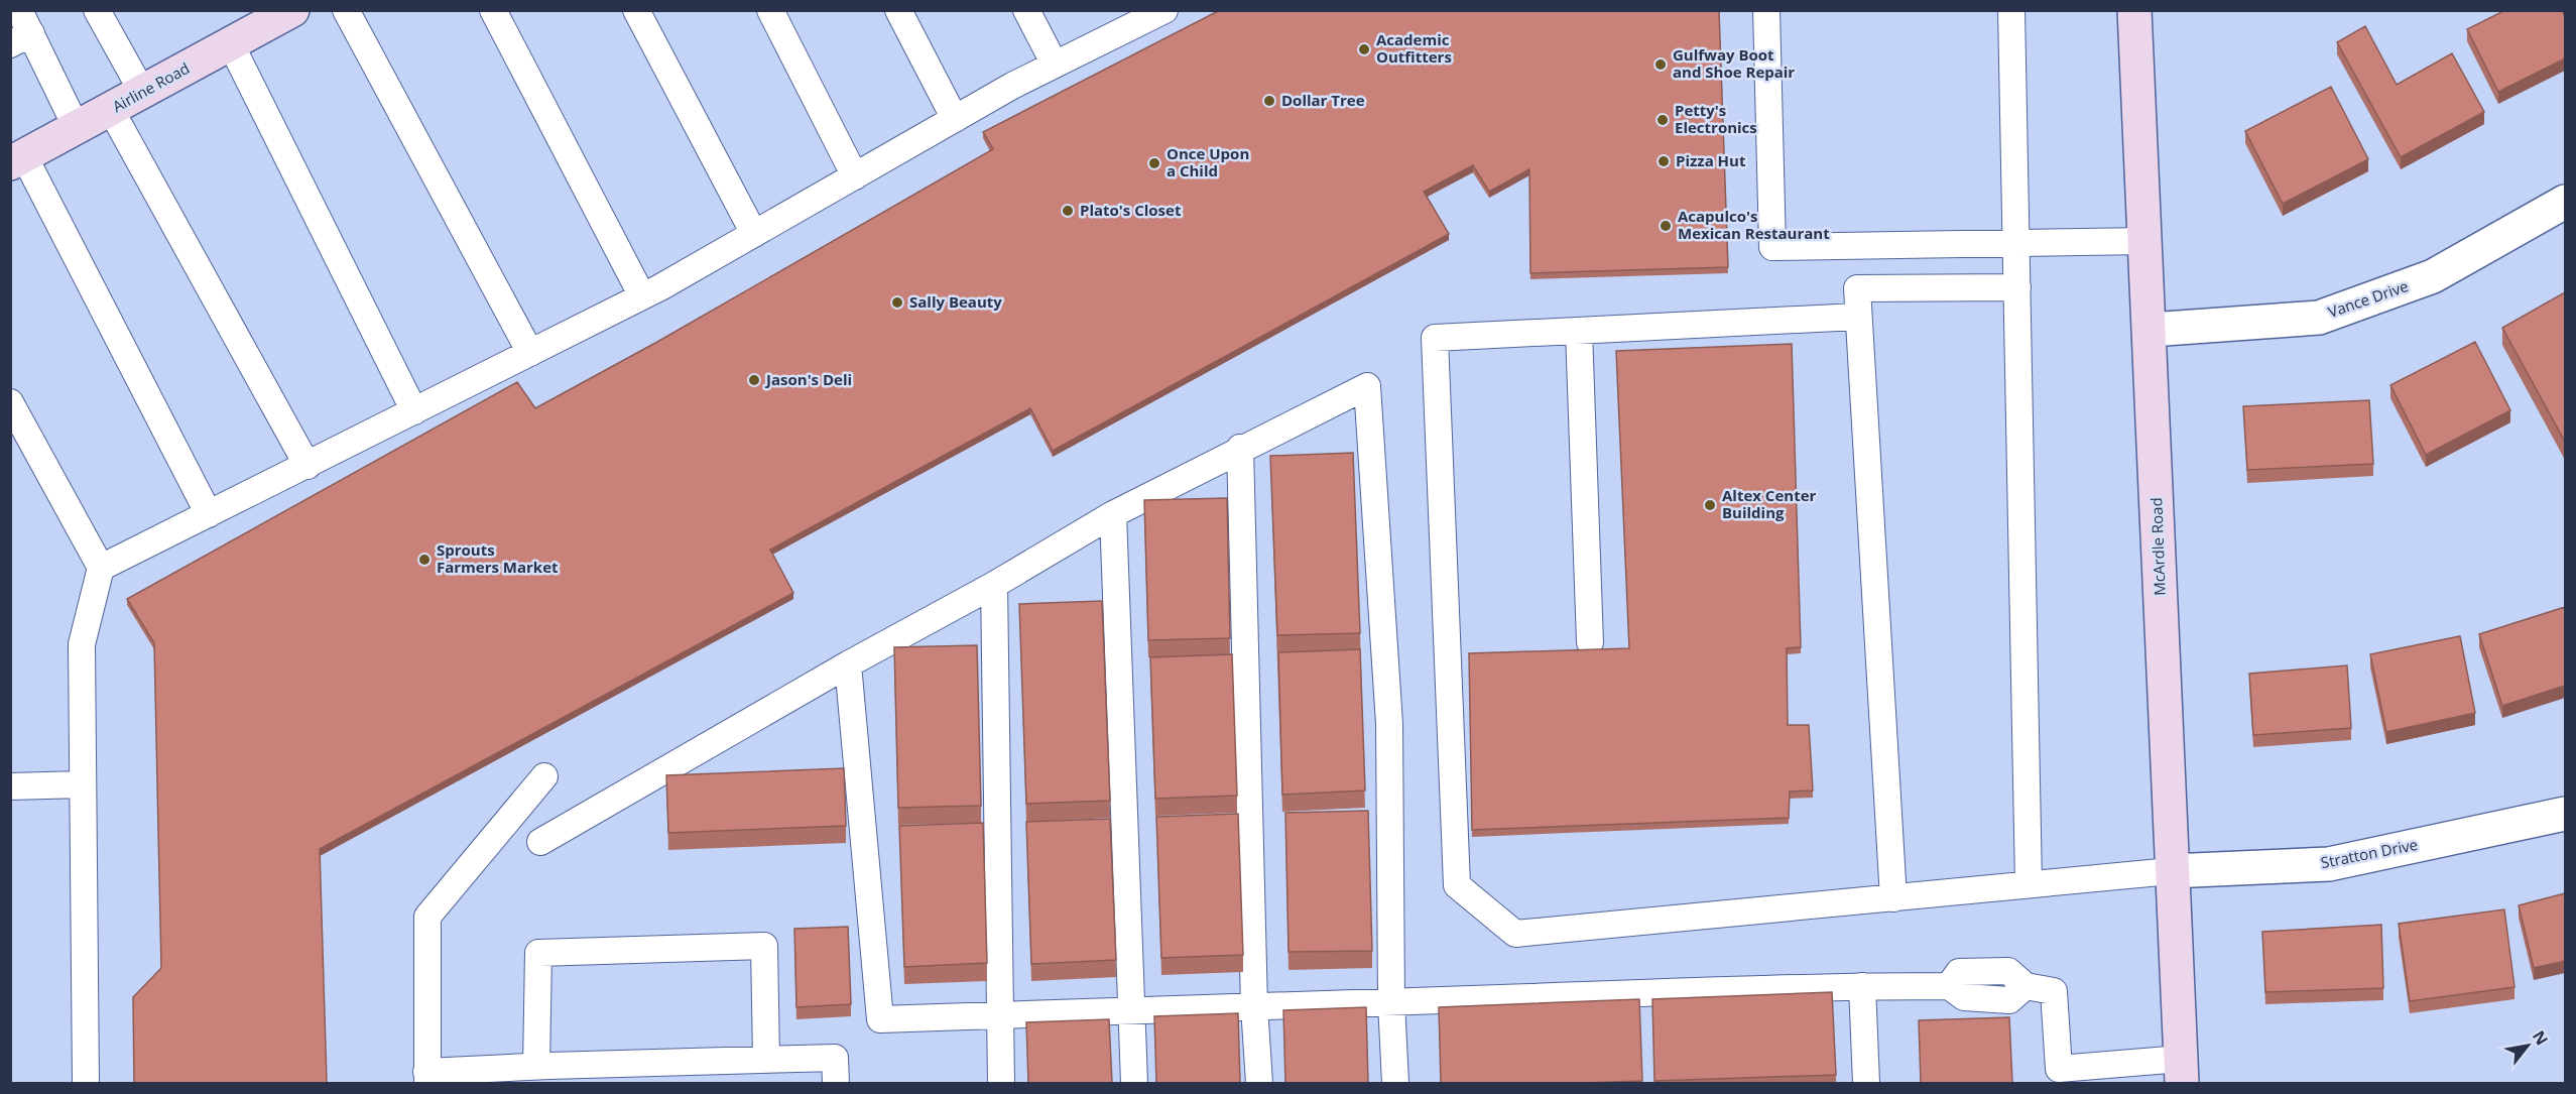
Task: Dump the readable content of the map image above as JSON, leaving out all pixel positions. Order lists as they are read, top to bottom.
{
  "streets": {
    "main road": ["Airline Road", "McArdle Road"],
    "street": ["Vance Drive", "Stratton Drive"]
  },
  "crossings": [
    ["Vance Drive", "McArdle Road"],
    ["McArdle Road", "Stratton Drive"]
  ],
  "places": [
    "Academic Outfitters",
    "Gulfway Boot and Shoe Repair",
    "Dollar Tree",
    "Petty's Electronics",
    "Pizza Hut",
    "Once Upon a Child",
    "Plato's Closet",
    "Acapulco's Mexican Restaurant",
    "Sally Beauty",
    "Jason's Deli",
    "Altex Center Building",
    "Sprouts Farmers Market"
  ],
  "north": "top right"
}
